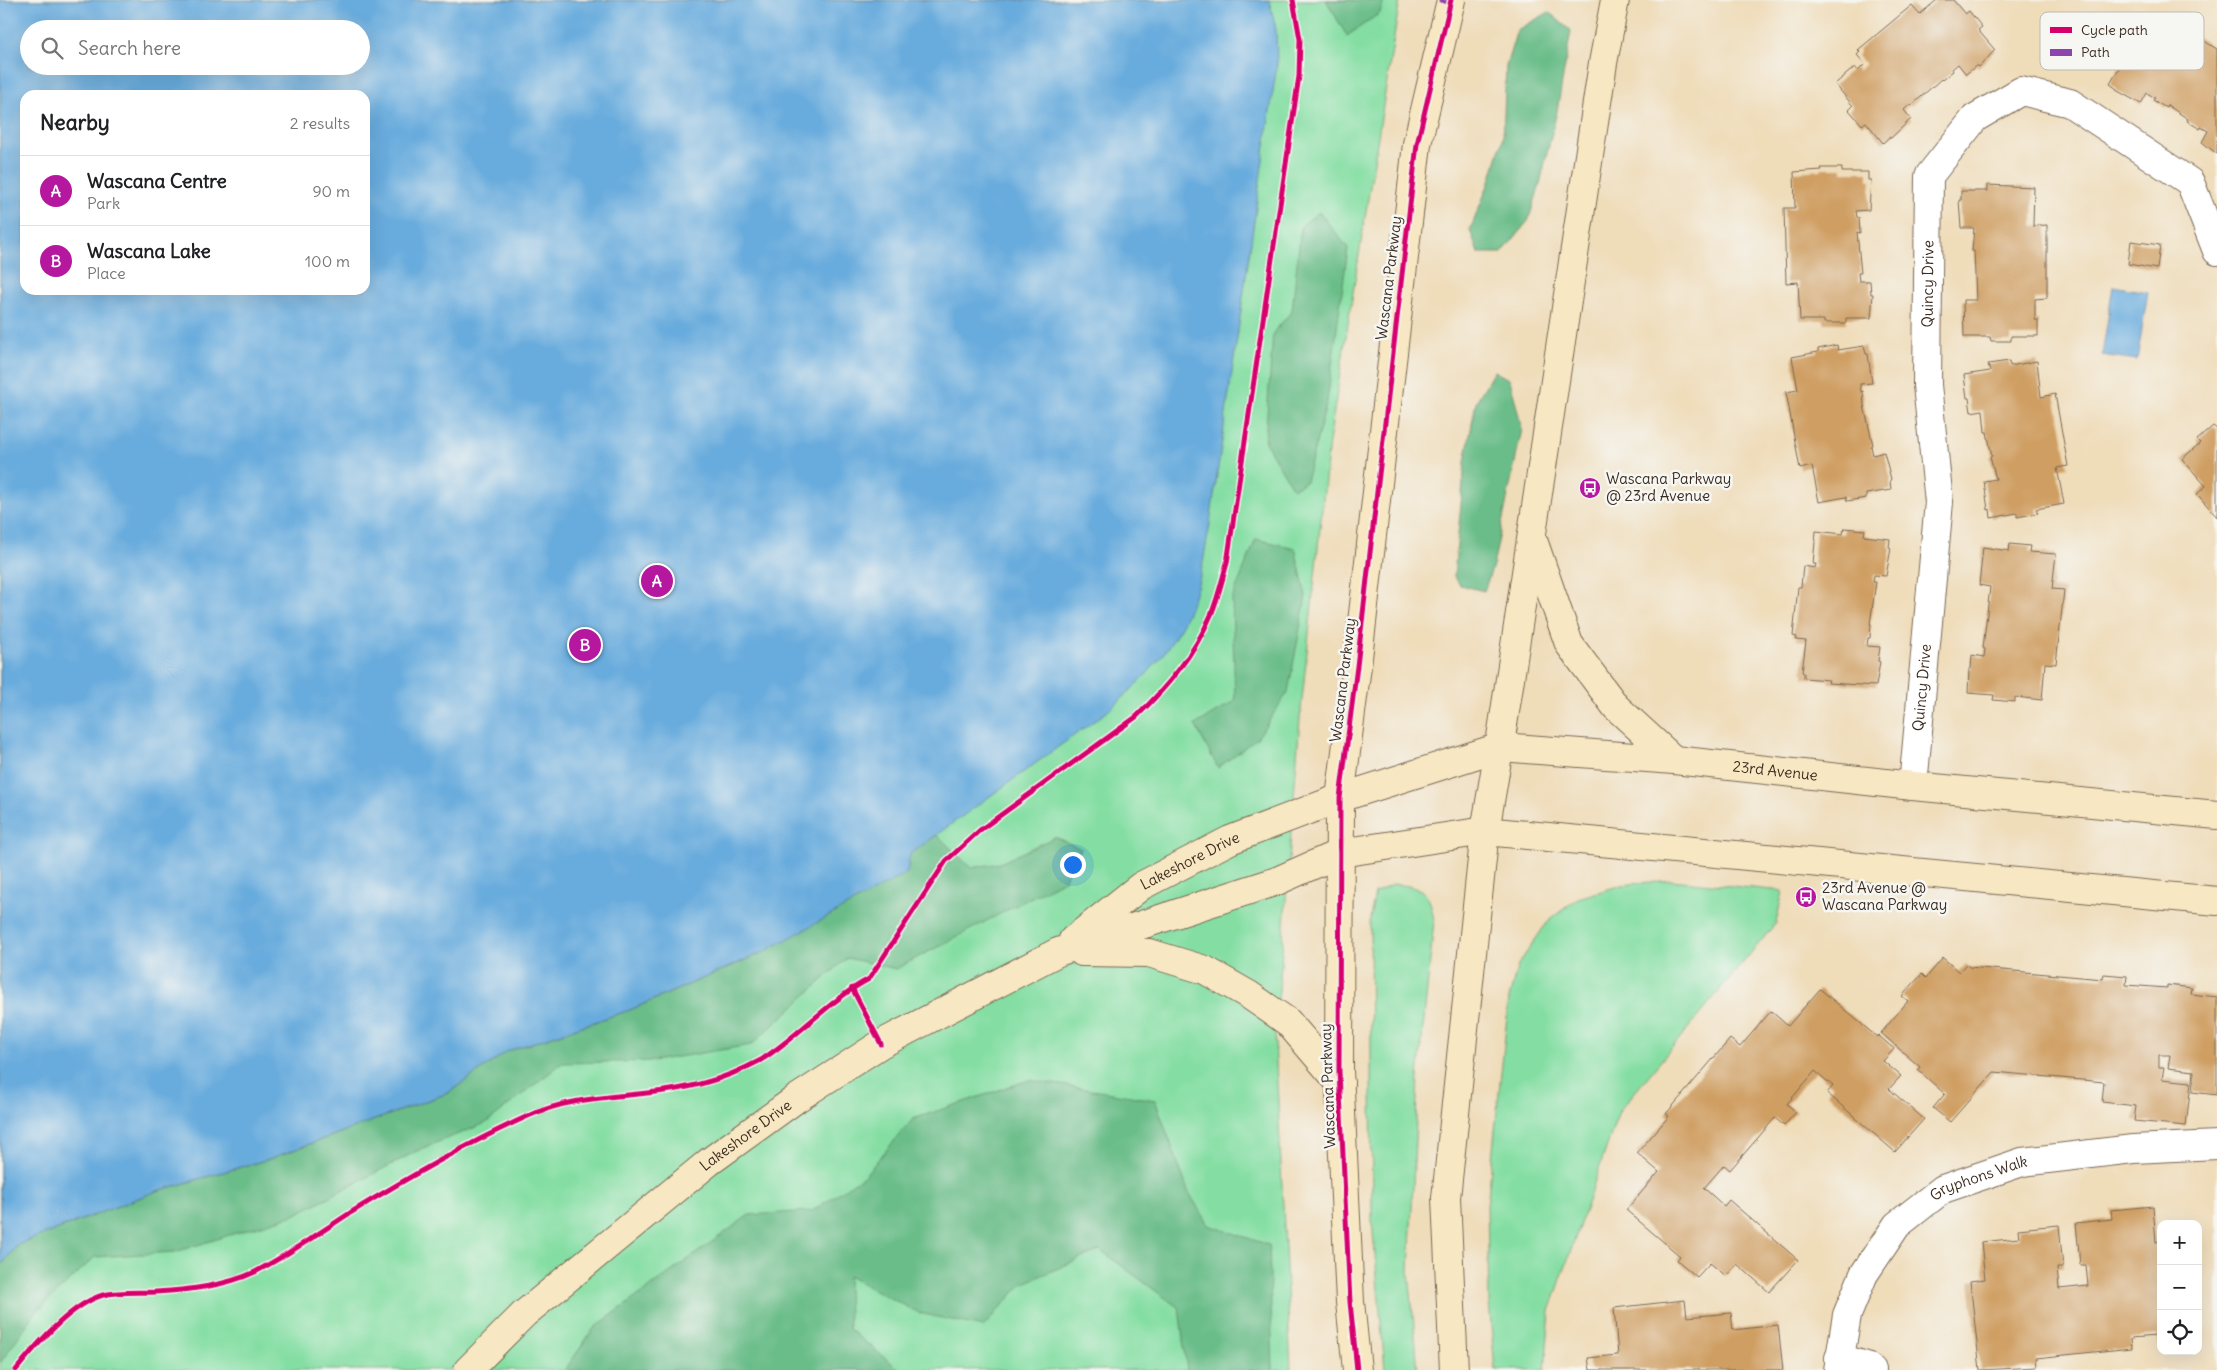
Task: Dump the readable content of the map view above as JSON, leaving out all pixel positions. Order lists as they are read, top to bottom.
{
  "streets": {
    "main road": ["Wascana Parkway", "23rd Avenue", "Lakeshore Drive"],
    "street": ["Quincy Drive", "Gryphons Walk"]
  },
  "crossings": [
    ["Wascana Parkway", "23rd Avenue"],
    ["Wascana Parkway", "Lakeshore Drive"],
    ["Quincy Drive", "23rd Avenue"],
    ["23rd Avenue", "Lakeshore Drive"]
  ],
  "places": {
    "bus stop": ["Wascana Parkway @ 23rd Avenue", "23rd Avenue @ Wascana Parkway"]
  },
  "legend": ["Cycle path", "Path"],
  "page": {
    "search": "Search here",
    "heading": ["Nearby", "2 results"],
    "list": [
      {
        "mark": "A",
        "name": "Wascana Centre",
        "note": "Park",
        "value": "90 m"
      },
      {
        "mark": "B",
        "name": "Wascana Lake",
        "note": "Place",
        "value": "100 m"
      }
    ],
    "pins": ["A", "B"],
    "map_buttons": ["+", "−"]
  }
}
